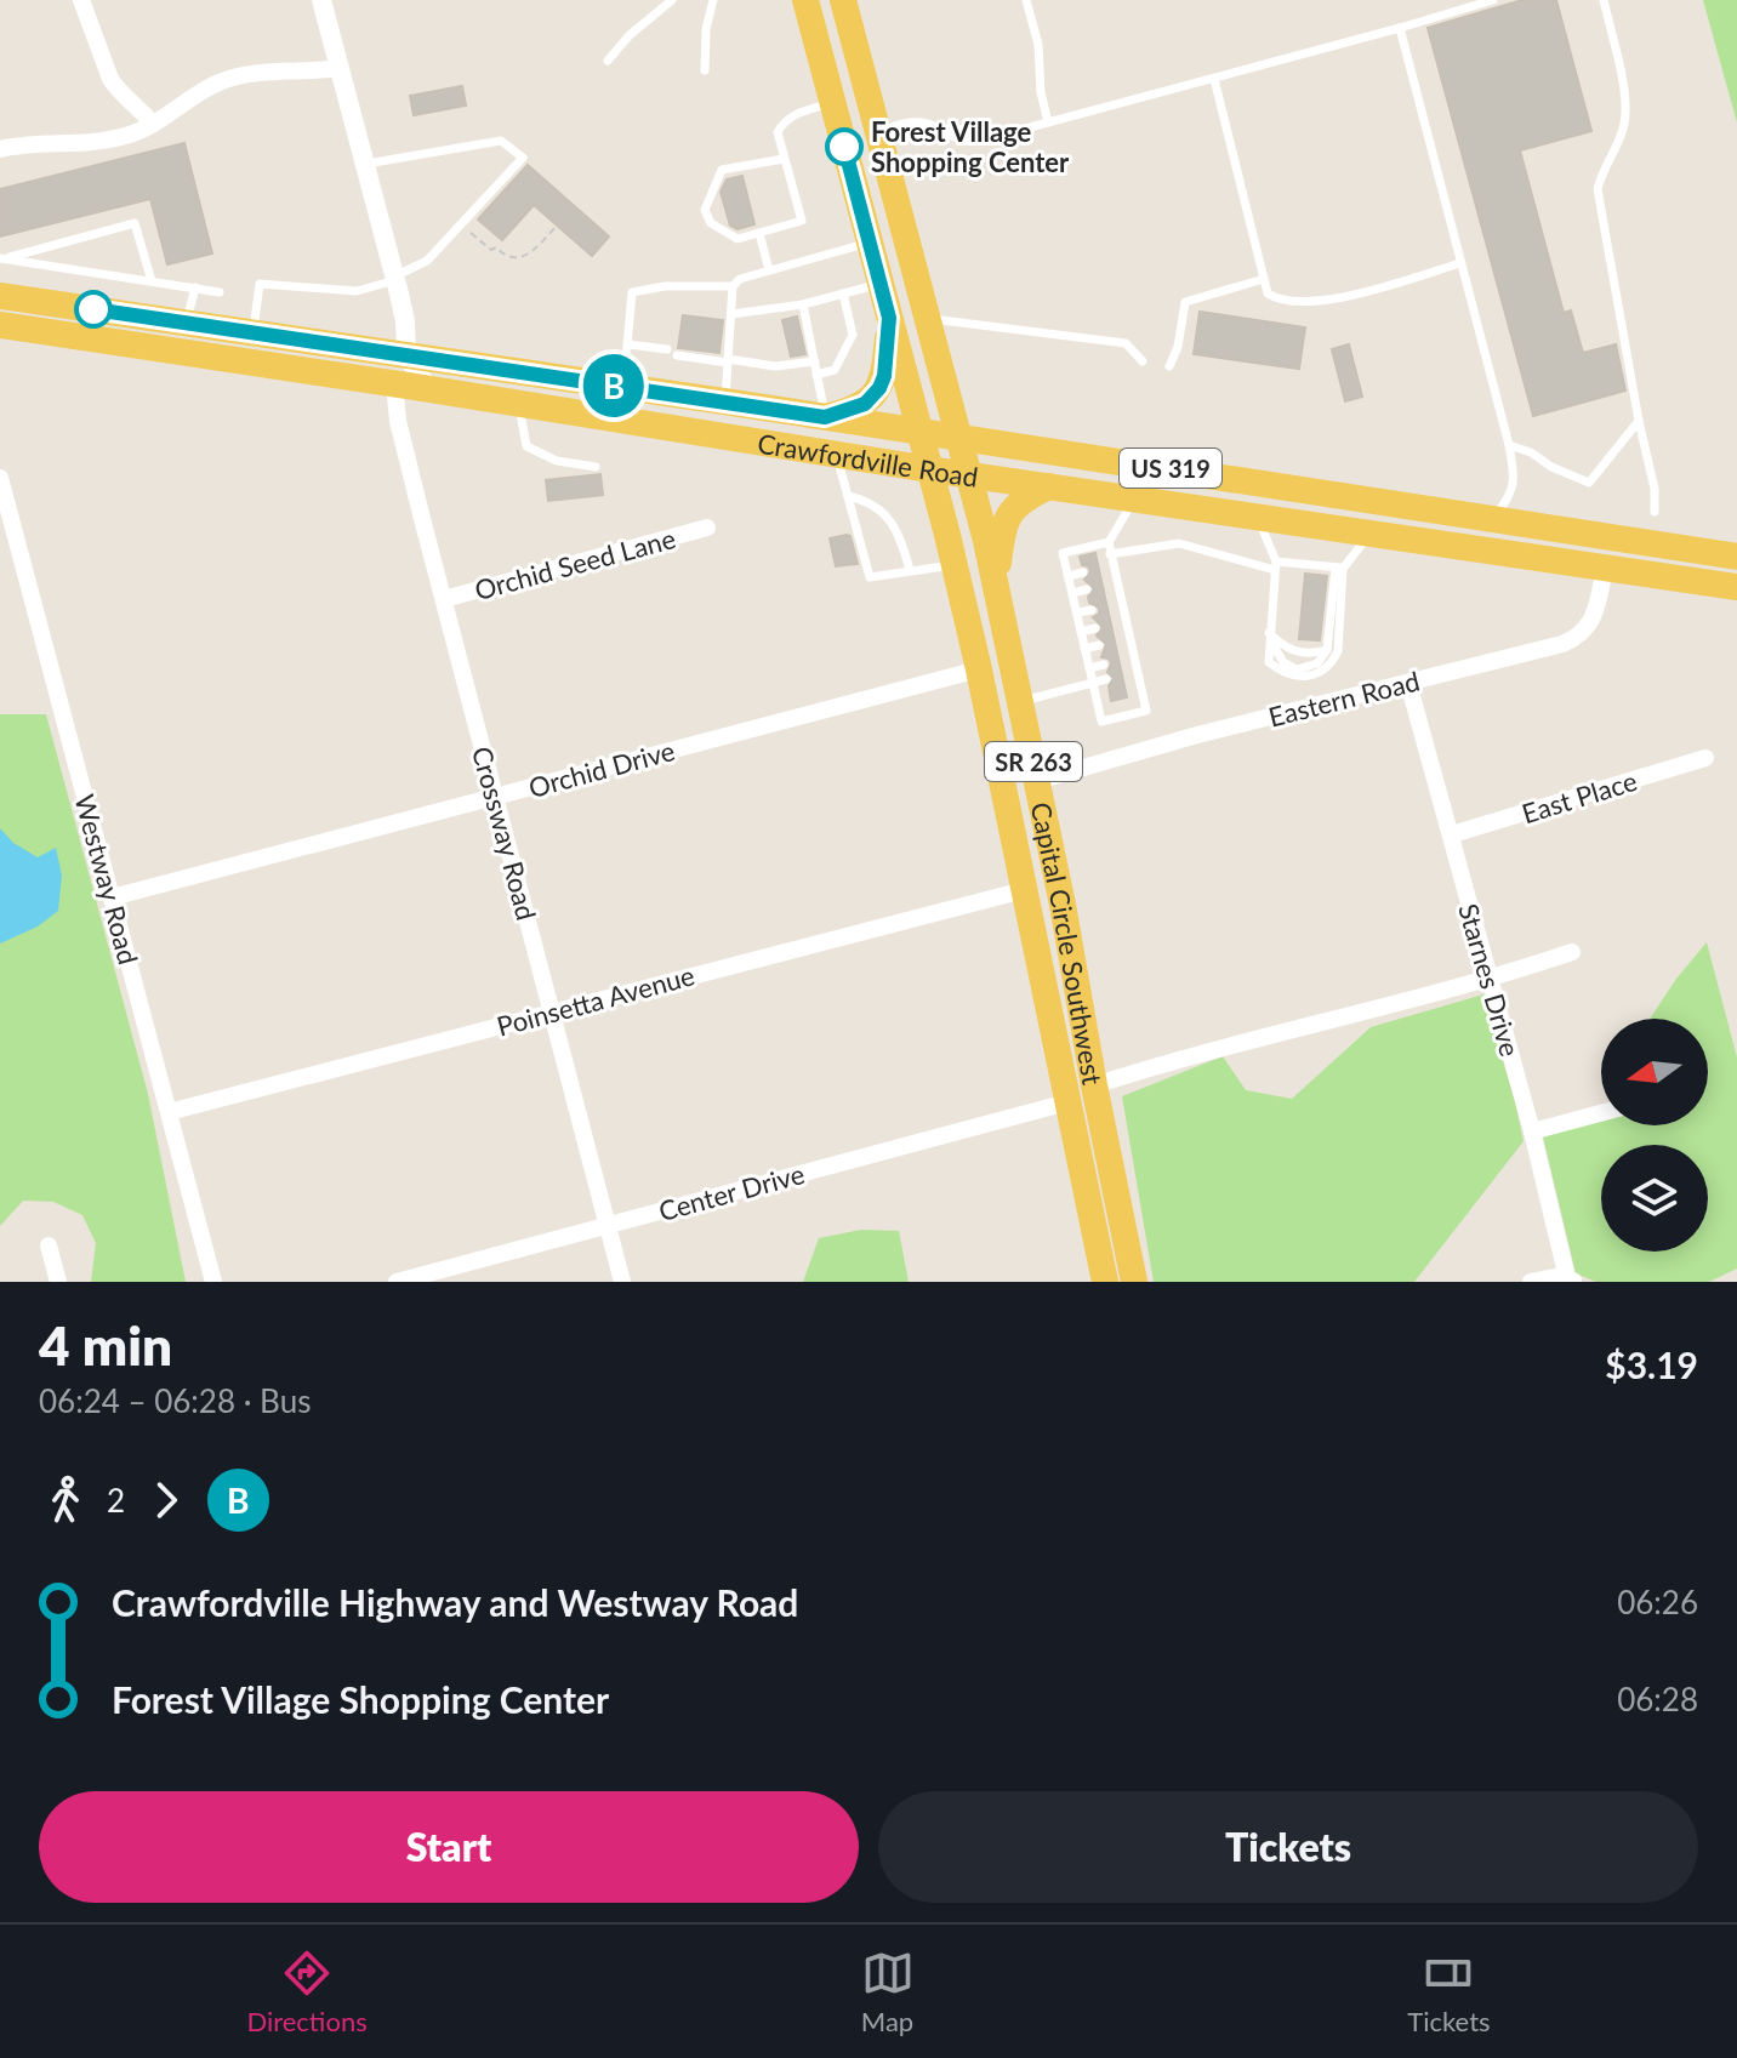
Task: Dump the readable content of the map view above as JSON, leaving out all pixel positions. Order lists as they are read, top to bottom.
{
  "streets": {
    "main road": [
      "Crawfordville Road",
      "US 319",
      "SR 263",
      "Capital Circle Southwest"
    ],
    "street": [
      "Orchid Seed Lane",
      "Eastern Road",
      "Orchid Drive",
      "East Place",
      "Crossway Road",
      "Westway Road",
      "Starnes Drive",
      "Poinsetta Avenue",
      "Center Drive"
    ]
  },
  "crossings": [
    ["Crawfordville Road", "Eastern Road"],
    ["Crawfordville Road", "Crossway Road"],
    ["Crawfordville Road", "Capital Circle Southwest"],
    ["Orchid Seed Lane", "Crossway Road"],
    ["Eastern Road", "Capital Circle Southwest"],
    ["Eastern Road", "Starnes Drive"],
    ["Orchid Drive", "Crossway Road"],
    ["Orchid Drive", "Westway Road"],
    ["Orchid Drive", "Capital Circle Southwest"],
    ["East Place", "Starnes Drive"],
    ["Crossway Road", "Poinsetta Avenue"],
    ["Crossway Road", "Center Drive"],
    ["Westway Road", "Poinsetta Avenue"],
    ["Capital Circle Southwest", "Poinsetta Avenue"],
    ["Capital Circle Southwest", "Center Drive"]
  ],
  "places": ["Forest Village Shopping Center"],
  "lines": ["bus line B"],
  "north": "left",
  "page": {
    "on_map": "B",
    "heading": ["4 min", "06:24 – 06:28 · Bus", "$3.19"],
    "legs": ["2", "B"],
    "list": [
      {
        "name": "Crawfordville Highway and Westway Road",
        "value": "06:26"
      },
      {
        "name": "Forest Village Shopping Center",
        "value": "06:28"
      }
    ],
    "buttons": ["Start", "Tickets"],
    "tabs": ["Directions", "Map", "Tickets"]
  }
}
